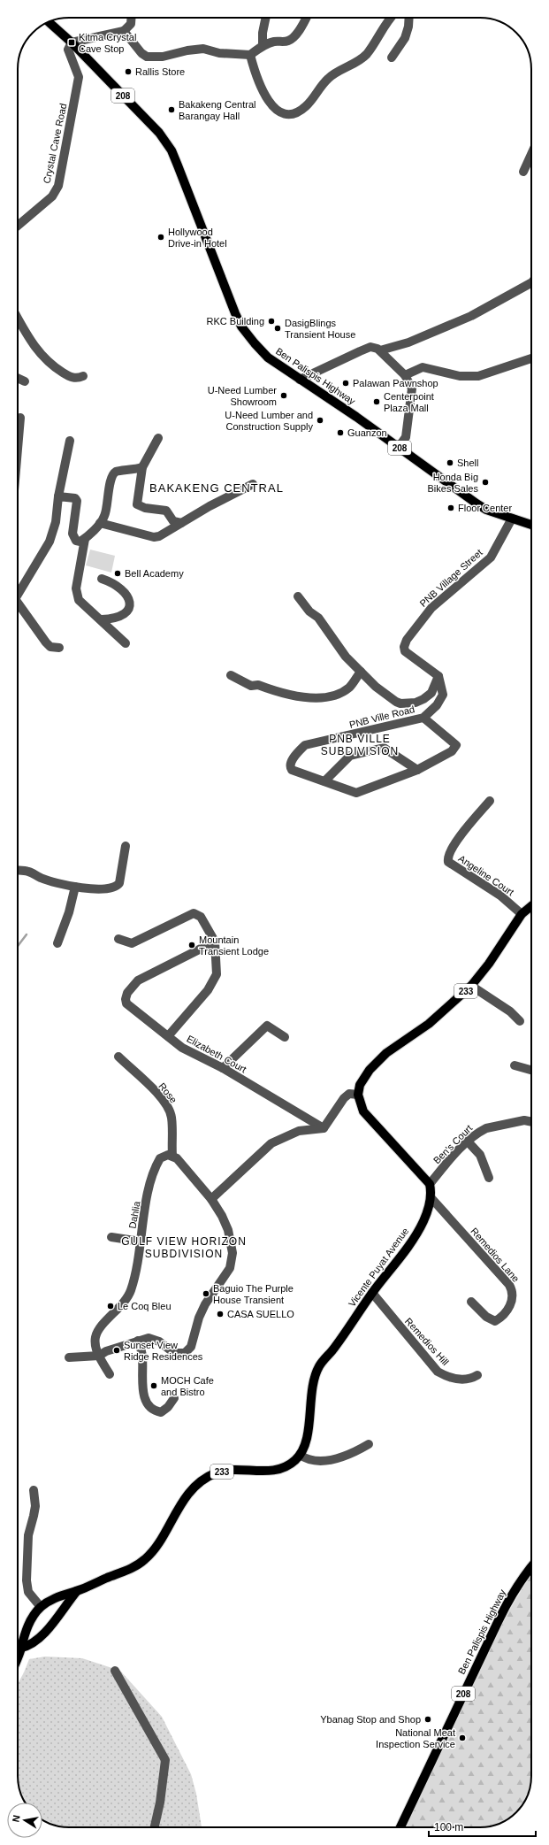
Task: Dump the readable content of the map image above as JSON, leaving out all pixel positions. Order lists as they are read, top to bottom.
{
  "streets": {
    "main road": [
      "208",
      "Ben Palispis Highway",
      "233",
      "Vicente Puyat Avenue"
    ],
    "street": [
      "Crystal Cave Road",
      "PNB Village Street",
      "PNB Ville Road",
      "Angeline Court",
      "Elizabeth Court",
      "Rose",
      "Ben's Court",
      "Dahlia",
      "Remedios Lane",
      "Remedios Hill"
    ]
  },
  "crossings": [
    ["Crystal Cave Road", "Ben Palispis Highway"],
    ["Ben Palispis Highway", "PNB Village Street"],
    ["PNB Village Street", "PNB Ville Road"],
    ["Angeline Court", "233"],
    ["Rose", "Dahlia"],
    ["Ben's Court", "Vicente Puyat Avenue"],
    ["Remedios Lane", "Vicente Puyat Avenue"],
    ["Vicente Puyat Avenue", "Remedios Hill"]
  ],
  "districts": ["BAKAKENG CENTRAL", "PNB VILLE SUBDIVISION", "GULF VIEW HORIZON SUBDIVISION"],
  "places": {
    "transit": ["Kitma Crystal Cave Stop"],
    "other": [
      "Rallis Store",
      "Bakakeng Central Barangay Hall",
      "Hollywood Drive-in Hotel",
      "RKC Building",
      "DasigBlings Transient House",
      "Palawan Pawnshop",
      "U-Need Lumber Showroom",
      "Centerpoint Plaza Mall",
      "U-Need Lumber and Construction Supply",
      "Guanzon",
      "Shell",
      "Honda Big Bikes Sales",
      "Floor Center",
      "Bell Academy",
      "Mountain Transient Lodge",
      "Baguio The Purple House Transient",
      "Le Coq Bleu",
      "CASA SUELLO",
      "Sunset View Ridge Residences",
      "MOCH Cafe and Bistro",
      "Ybanag Stop and Shop",
      "National Meat Inspection Service"
    ]
  },
  "scale_bar": "100 m",
  "north": "left"
}
